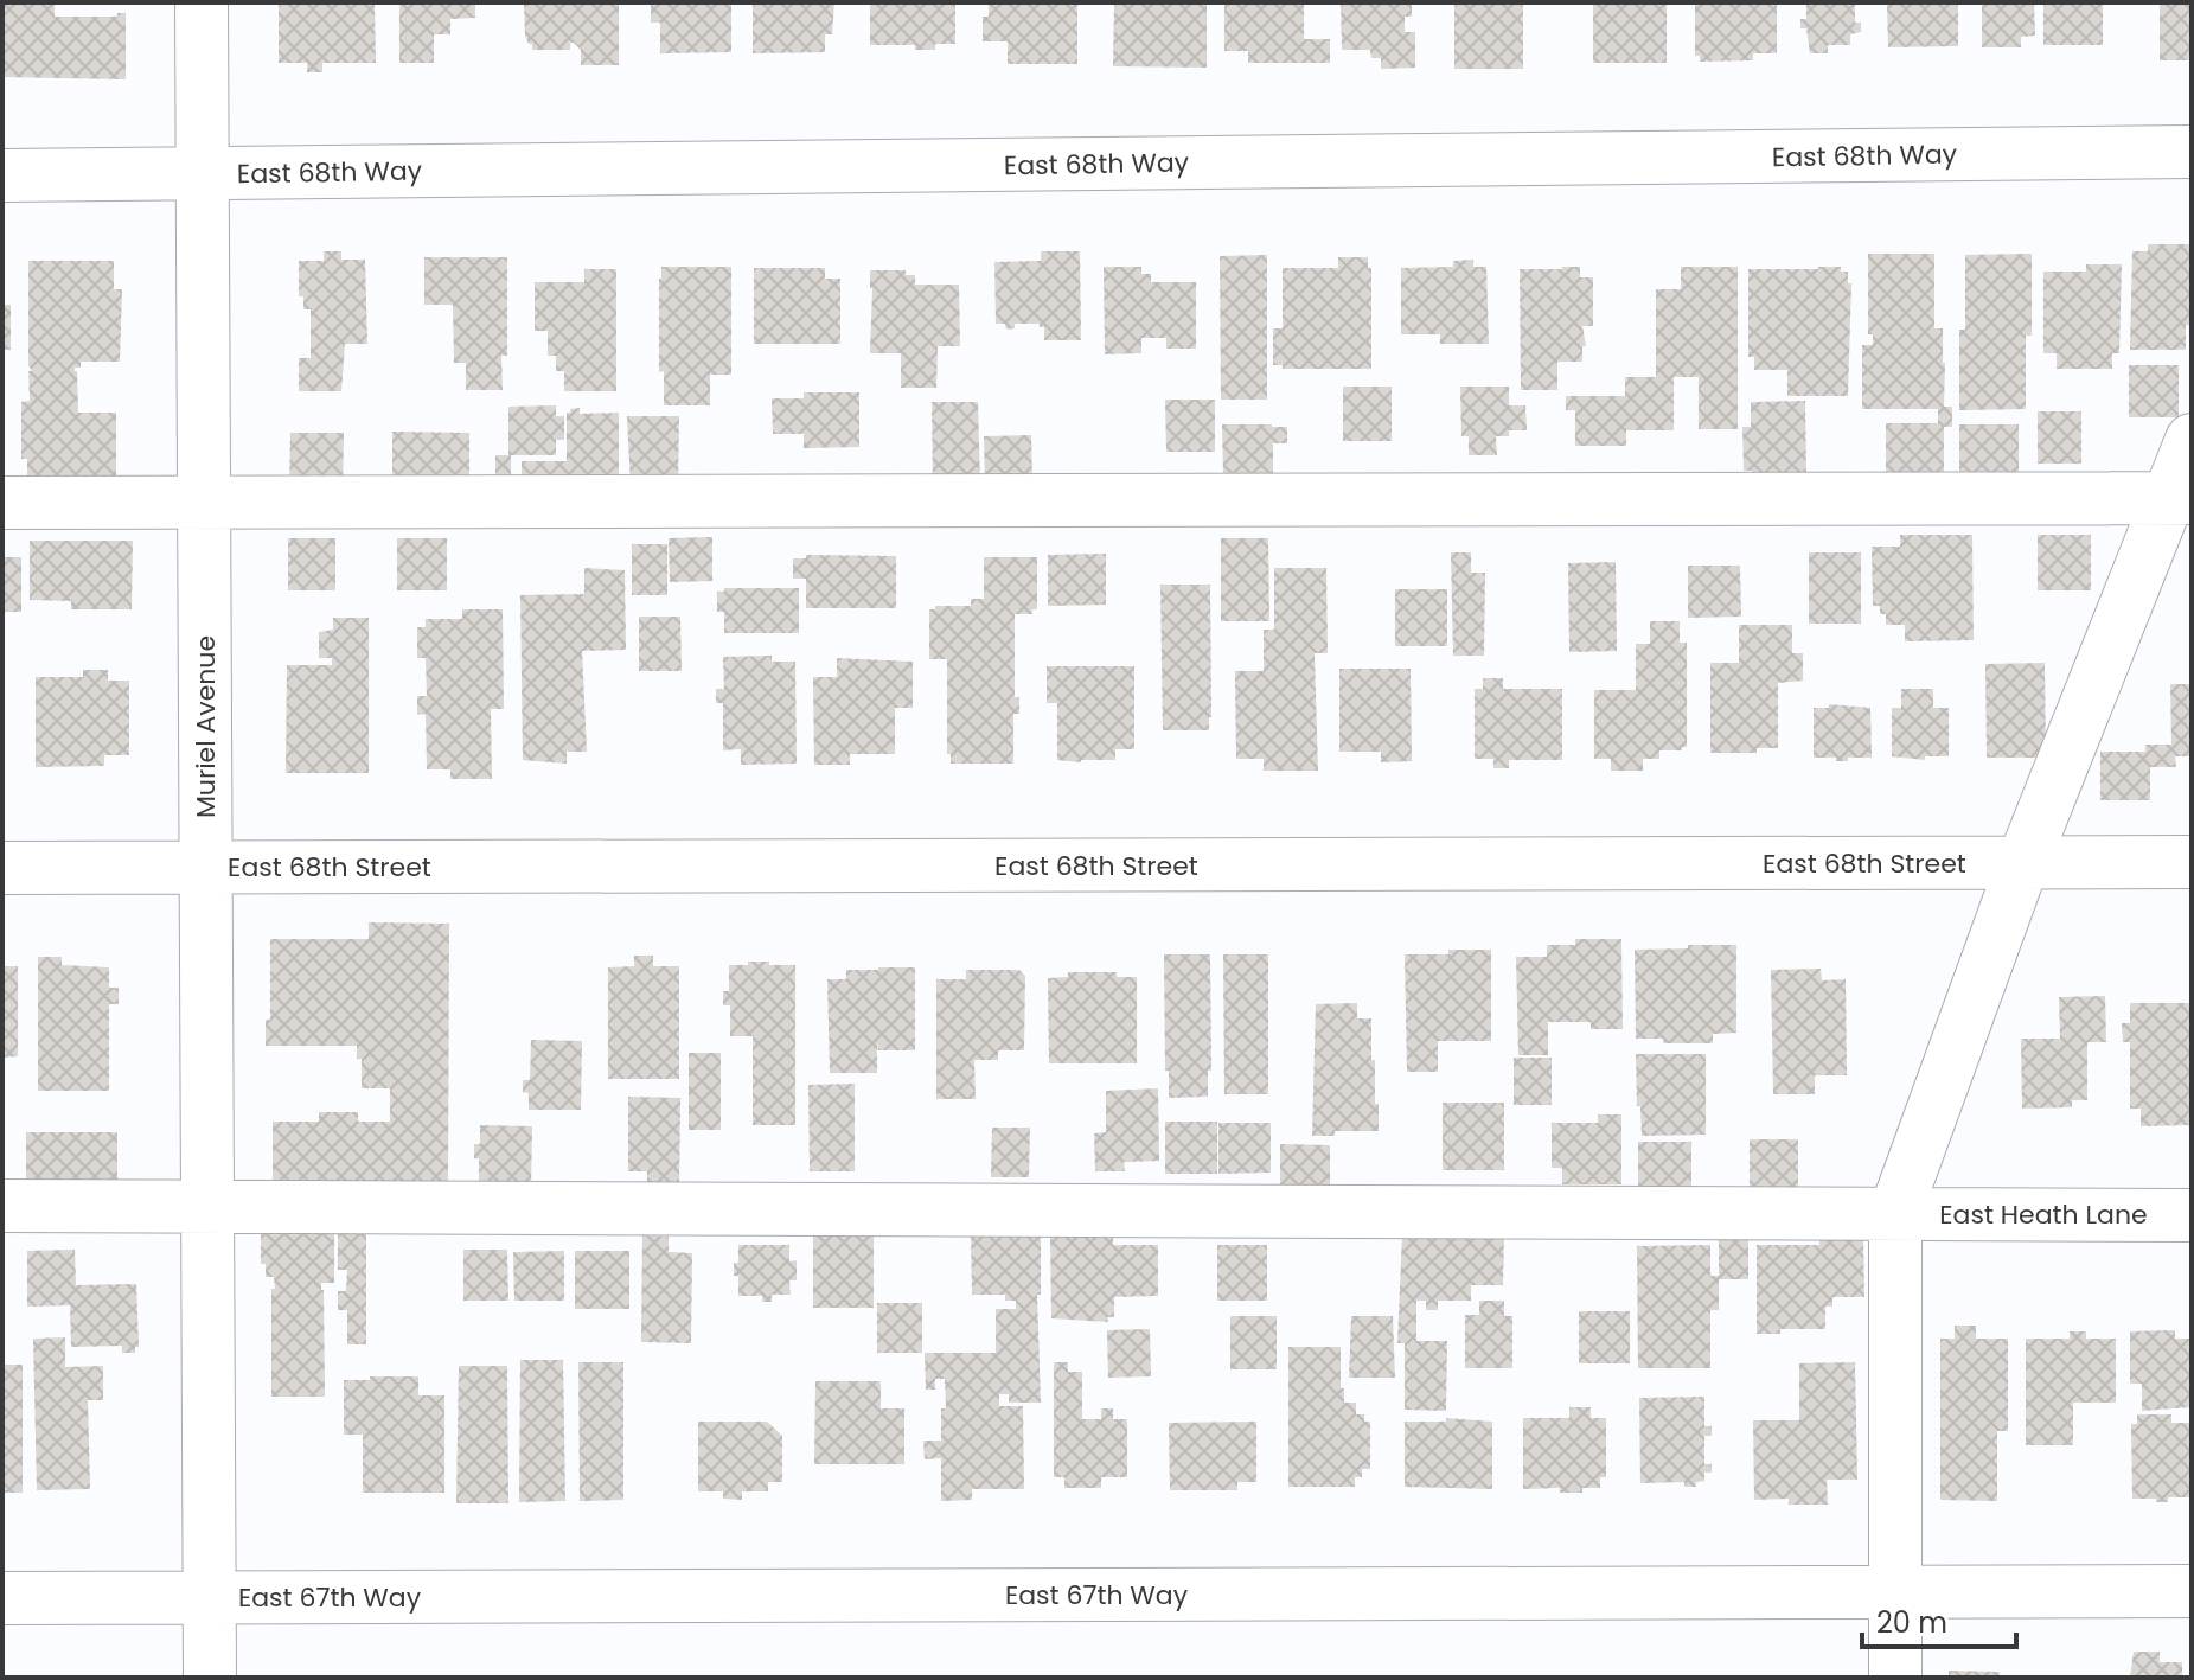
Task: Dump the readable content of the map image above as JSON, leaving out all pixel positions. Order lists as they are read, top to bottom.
{
  "streets": {
    "street": [
      "East 68th Way",
      "Muriel Avenue",
      "East 68th Street",
      "East Heath Lane",
      "East 67th Way"
    ]
  },
  "crossings": [
    ["East 68th Way", "Muriel Avenue"],
    ["Muriel Avenue", "East 68th Street"],
    ["Muriel Avenue", "East Heath Lane"],
    ["Muriel Avenue", "East 67th Way"]
  ],
  "scale_bar": "20 m"
}
